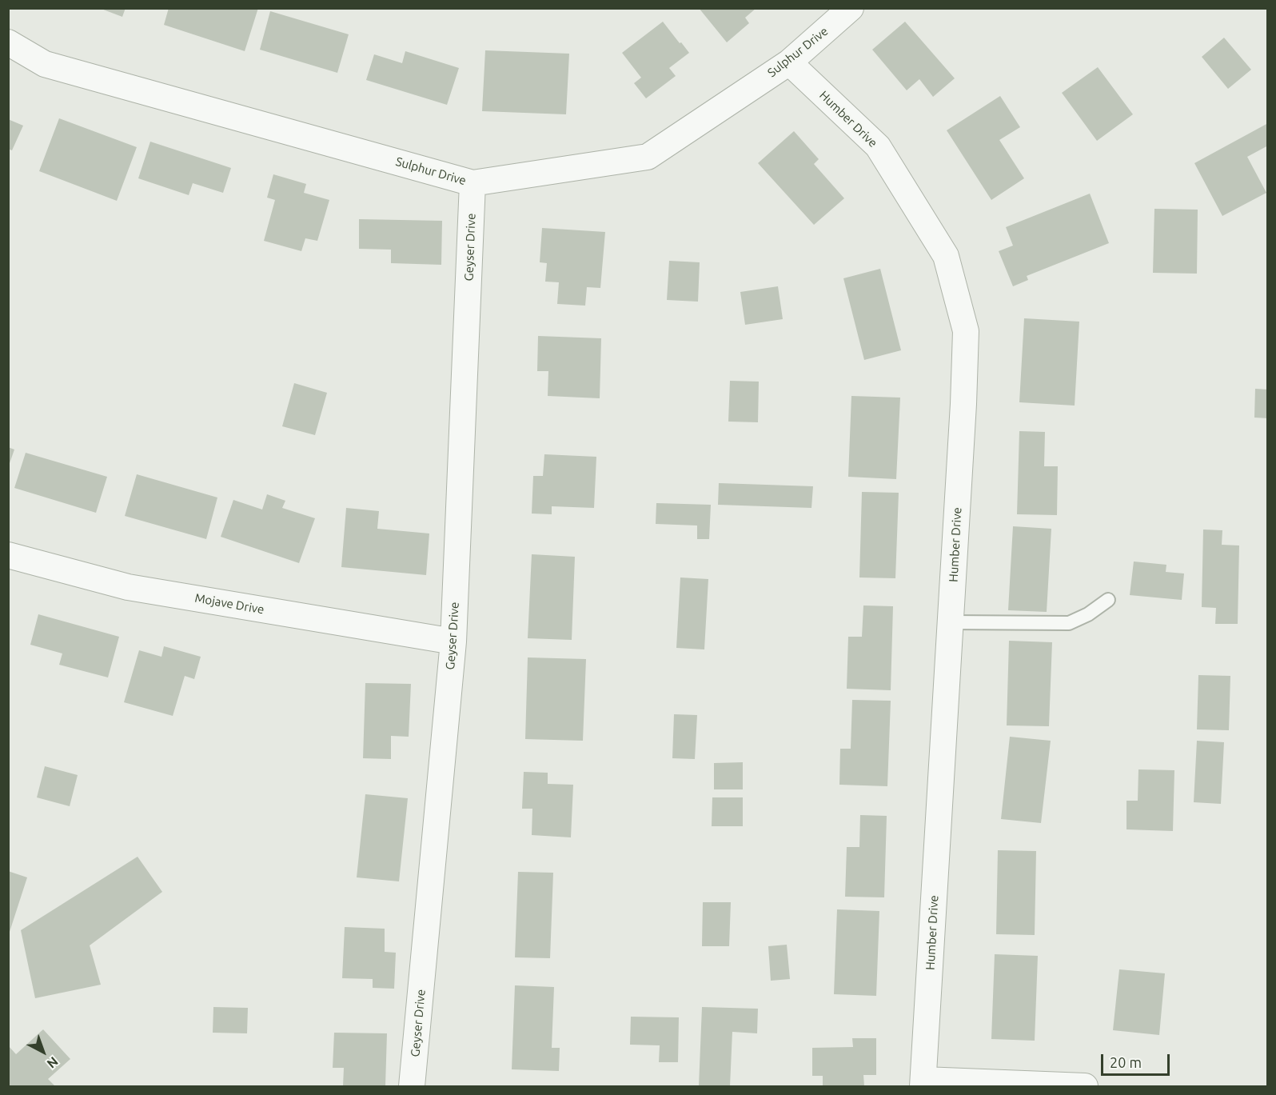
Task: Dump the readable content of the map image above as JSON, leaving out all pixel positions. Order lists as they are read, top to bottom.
{
  "streets": {
    "street": [
      "Sulphur Drive",
      "Humber Drive",
      "Geyser Drive",
      "Mojave Drive"
    ]
  },
  "crossings": [
    ["Sulphur Drive", "Humber Drive"],
    ["Sulphur Drive", "Geyser Drive"],
    ["Geyser Drive", "Mojave Drive"]
  ],
  "scale_bar": "20 m",
  "north": "bottom right"
}
